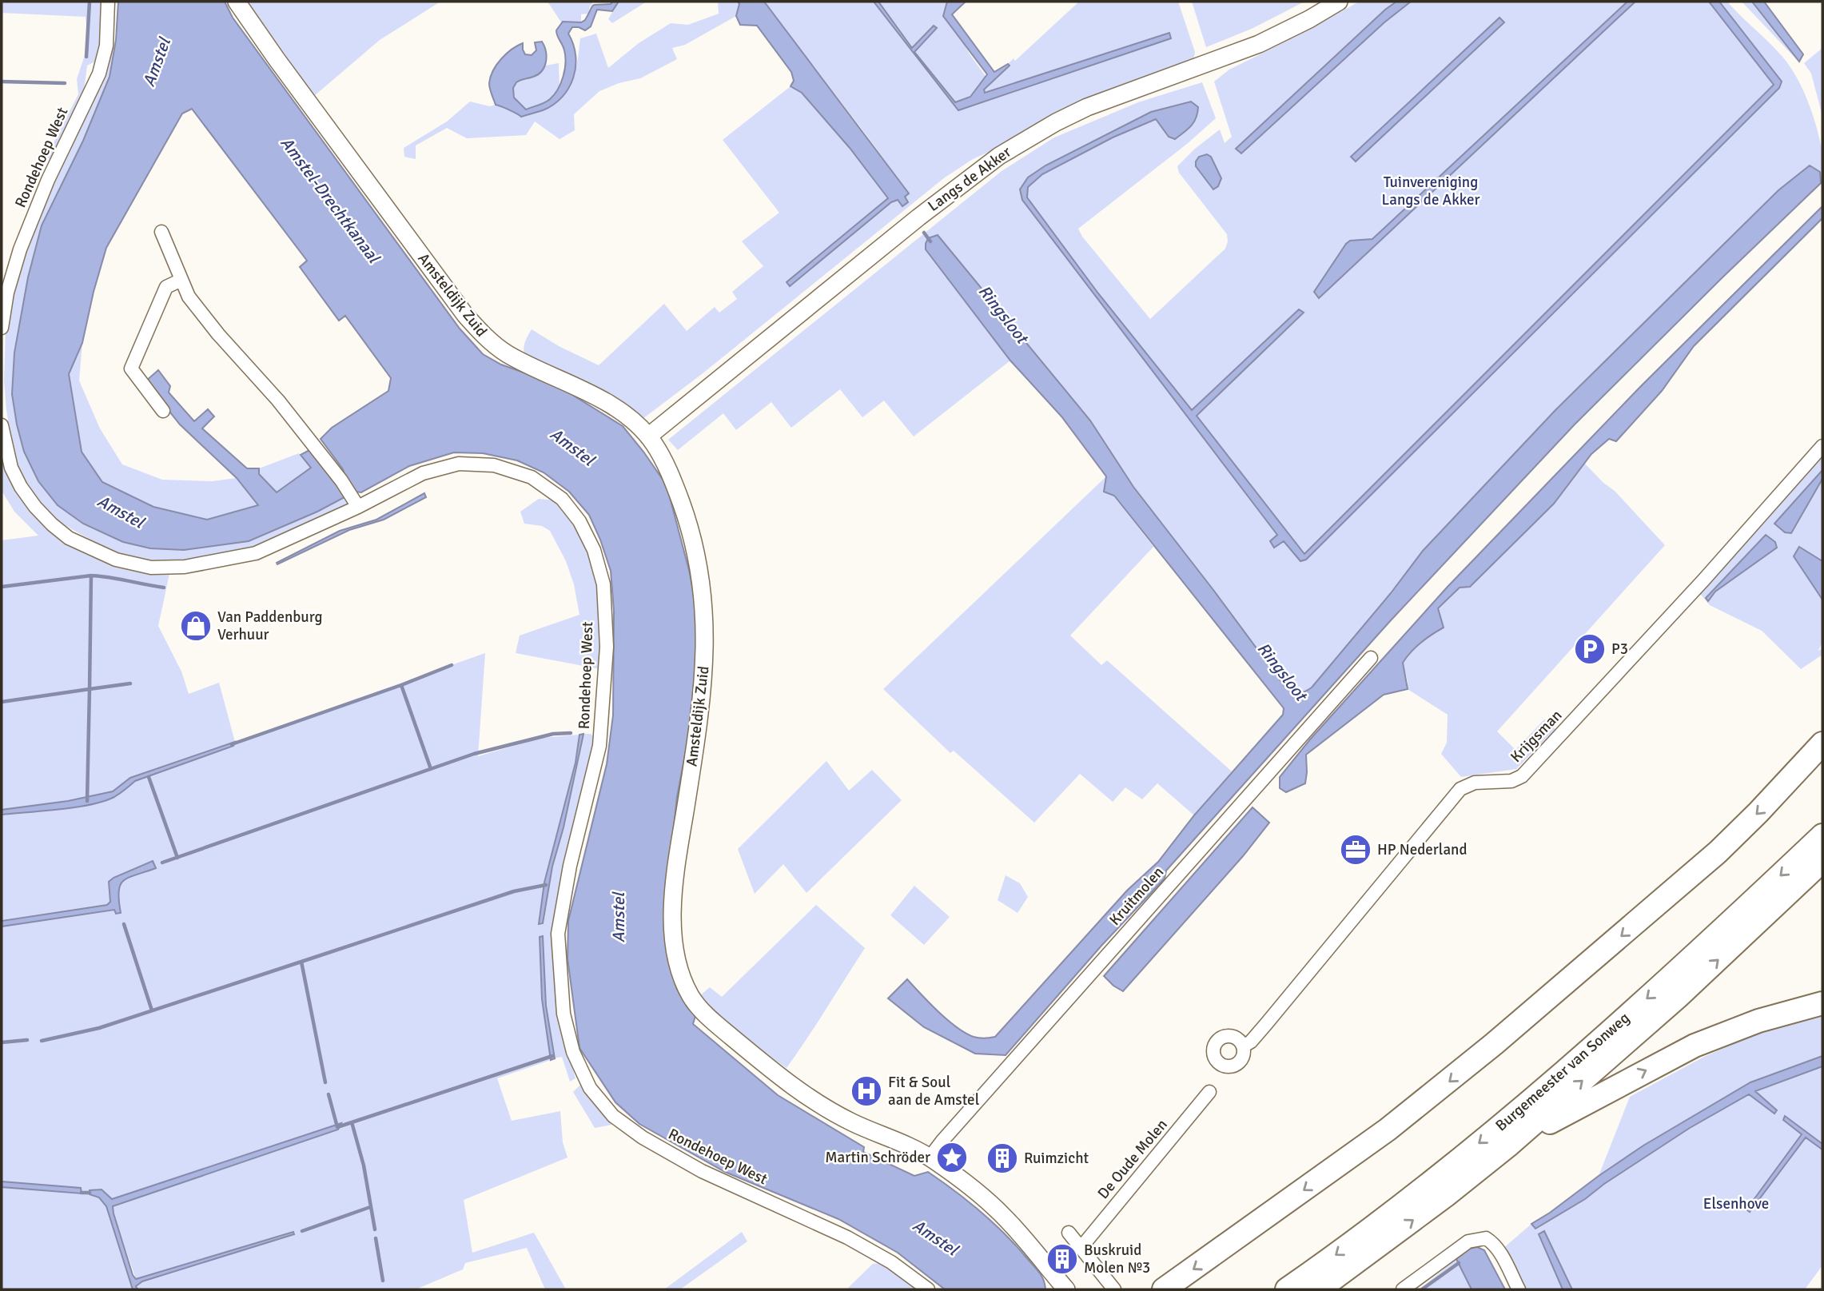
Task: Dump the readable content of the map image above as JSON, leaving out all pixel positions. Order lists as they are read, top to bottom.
{
  "streets": {
    "highway": ["Burgemeester van Sonweg"],
    "street": [
      "Rondehoep West",
      "Langs de Akker",
      "Amsteldijk Zuid",
      "Krijgsman",
      "Kruitmolen",
      "De Oude Molen"
    ]
  },
  "crossings": [
    ["Langs de Akker", "Amsteldijk Zuid"],
    ["Amsteldijk Zuid", "Kruitmolen"]
  ],
  "water": ["Amstel", "Amstel-Drechtkanaal", "Ringsloot"],
  "parks": ["Tuinvereniging Langs de Akker", "Elsenhove"],
  "places": {
    "shop": ["Van Paddenburg Verhuur"],
    "parking": ["P3"],
    "office": ["HP Nederland"],
    "hospital": ["Fit & Soul aan de Amstel"],
    "place": ["Martin Schröder"],
    "building": ["Ruimzicht", "Buskruid Molen №3"]
  }
}
